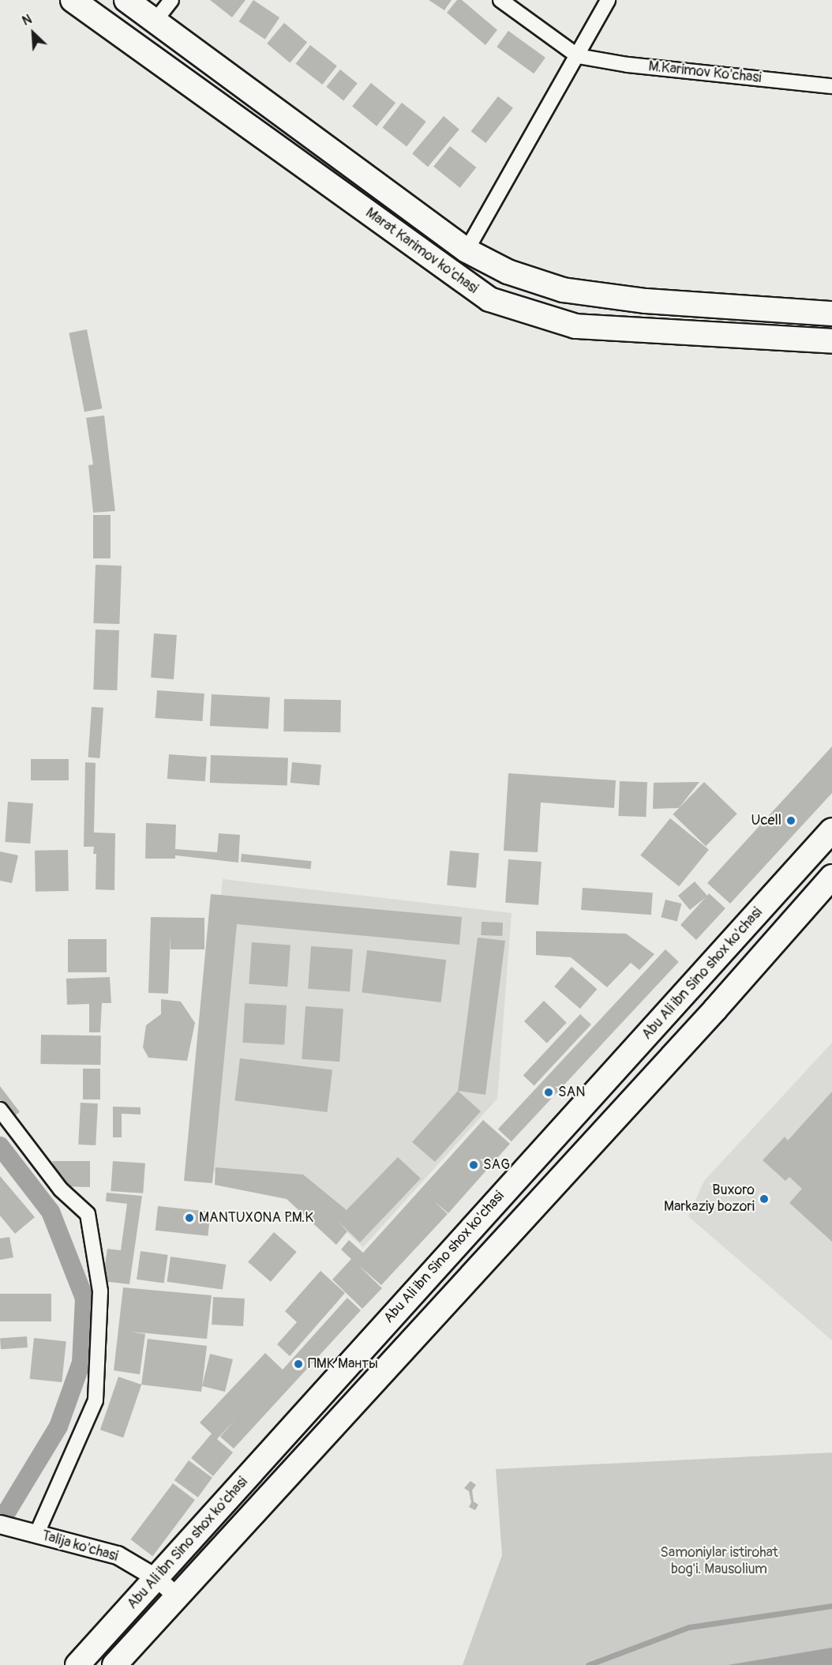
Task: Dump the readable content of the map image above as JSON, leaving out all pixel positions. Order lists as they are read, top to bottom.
{
  "streets": {
    "main road": ["Marat Karimov ko'chasi", "Abu Ali ibn Sino shox ko'chasi"],
    "street": ["M.Karimov Ko'chasi", "Talija ko'chasi"]
  },
  "crossings": [
    ["Abu Ali ibn Sino shox ko'chasi", "Talija ko'chasi"]
  ],
  "parks": ["Samoniylar istirohat bog'i. Mausolium"],
  "places": [
    "Ucell",
    "SAN",
    "SAG",
    "Buxoro Markaziy bozori",
    "MANTUXONA P.M.K",
    "ПМК Манты"
  ],
  "north": "top left"
}
